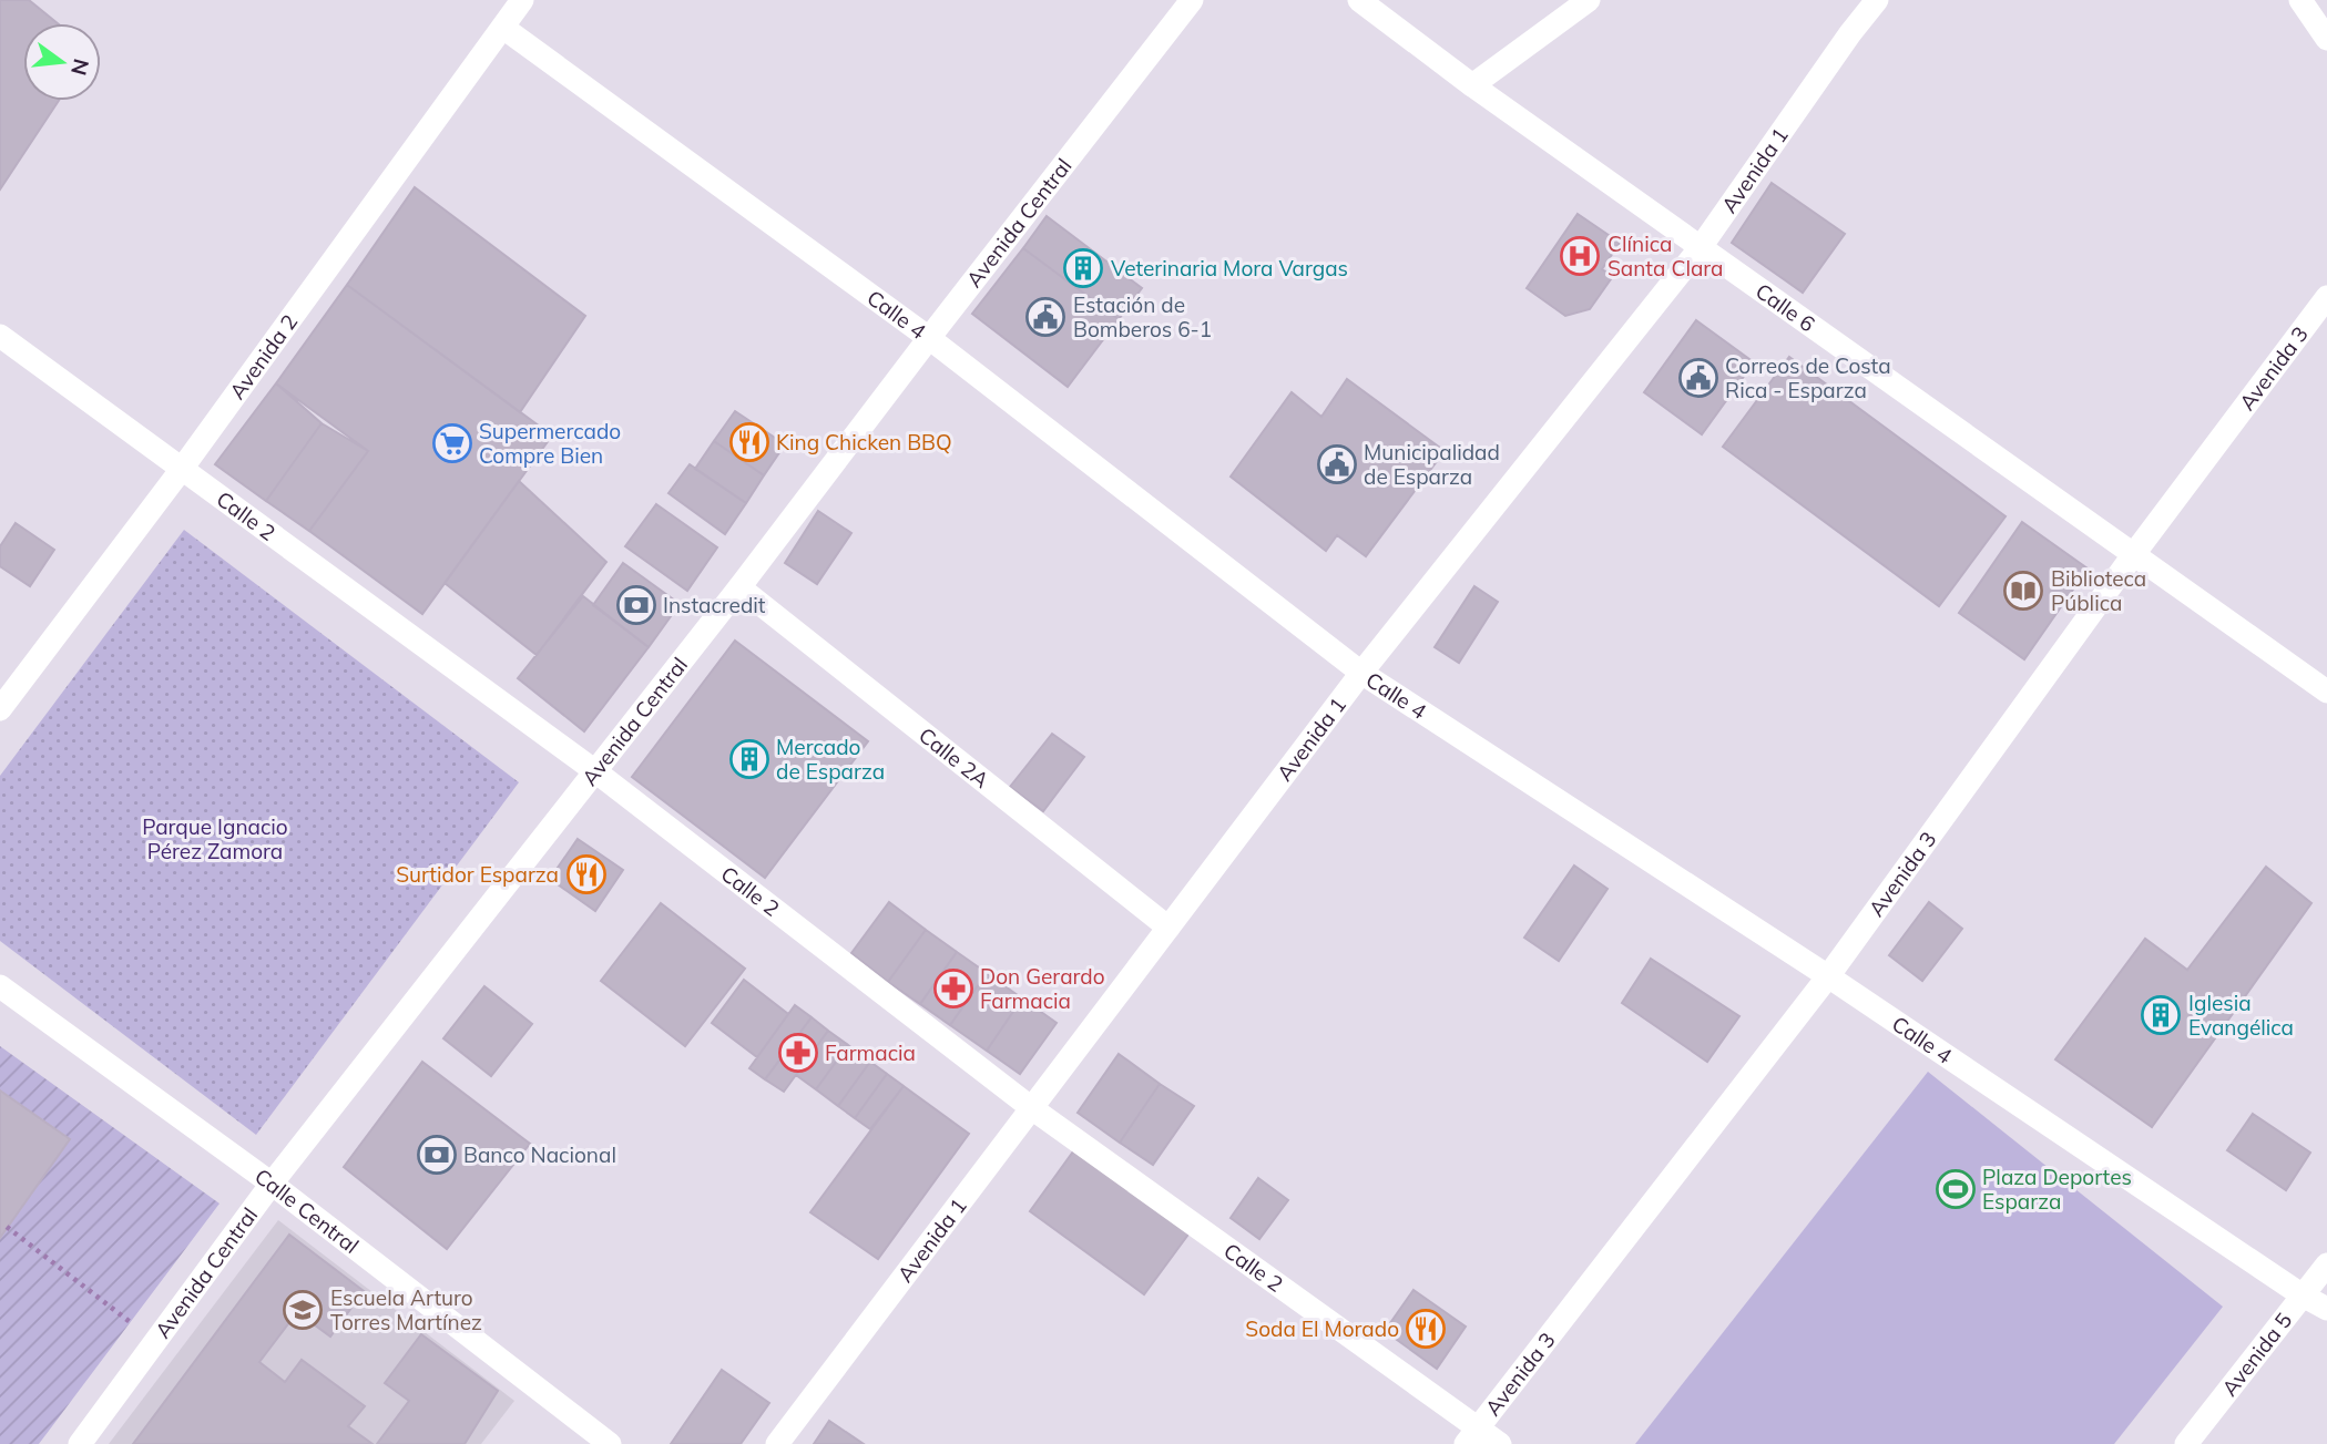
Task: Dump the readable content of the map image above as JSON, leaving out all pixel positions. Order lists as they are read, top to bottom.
{
  "streets": {
    "street": [
      "Avenida 1",
      "Avenida Central",
      "Calle 6",
      "Calle 4",
      "Avenida 2",
      "Avenida 3",
      "Calle 2",
      "Calle 2A",
      "Calle Central",
      "Avenida 5"
    ]
  },
  "crossings": [
    ["Avenida 1", "Calle 6"],
    ["Avenida 1", "Calle 4"],
    ["Avenida 1", "Calle 2"],
    ["Avenida 1", "Calle 2A"],
    ["Avenida Central", "Calle 4"],
    ["Avenida Central", "Calle 2"],
    ["Avenida Central", "Calle 2A"],
    ["Avenida Central", "Calle Central"],
    ["Calle 6", "Avenida 3"],
    ["Calle 4", "Avenida 2"],
    ["Calle 4", "Avenida 3"],
    ["Calle 4", "Avenida 5"],
    ["Avenida 2", "Calle 2"],
    ["Avenida 3", "Calle 2"]
  ],
  "parks": ["Parque Ignacio Pérez Zamora"],
  "places": {
    "hospital": ["Clínica Santa Clara"],
    "building": ["Veterinaria Mora Vargas", "Mercado de Esparza", "Iglesia Evangélica"],
    "public building": ["Estación de Bomberos 6-1", "Correos de Costa Rica - Esparza", "Municipalidad de Esparza"],
    "restaurant": ["King Chicken BBQ", "Surtidor Esparza", "Soda El Morado"],
    "supermarket": ["Supermercado Compre Bien"],
    "library": ["Biblioteca Pública"],
    "bank": ["Instacredit", "Banco Nacional"],
    "pharmacy": ["Don Gerardo Farmacia", "Farmacia"],
    "sports": ["Plaza Deportes Esparza"],
    "school or university": ["Escuela Arturo Torres Martínez"]
  },
  "north": "right"
}
